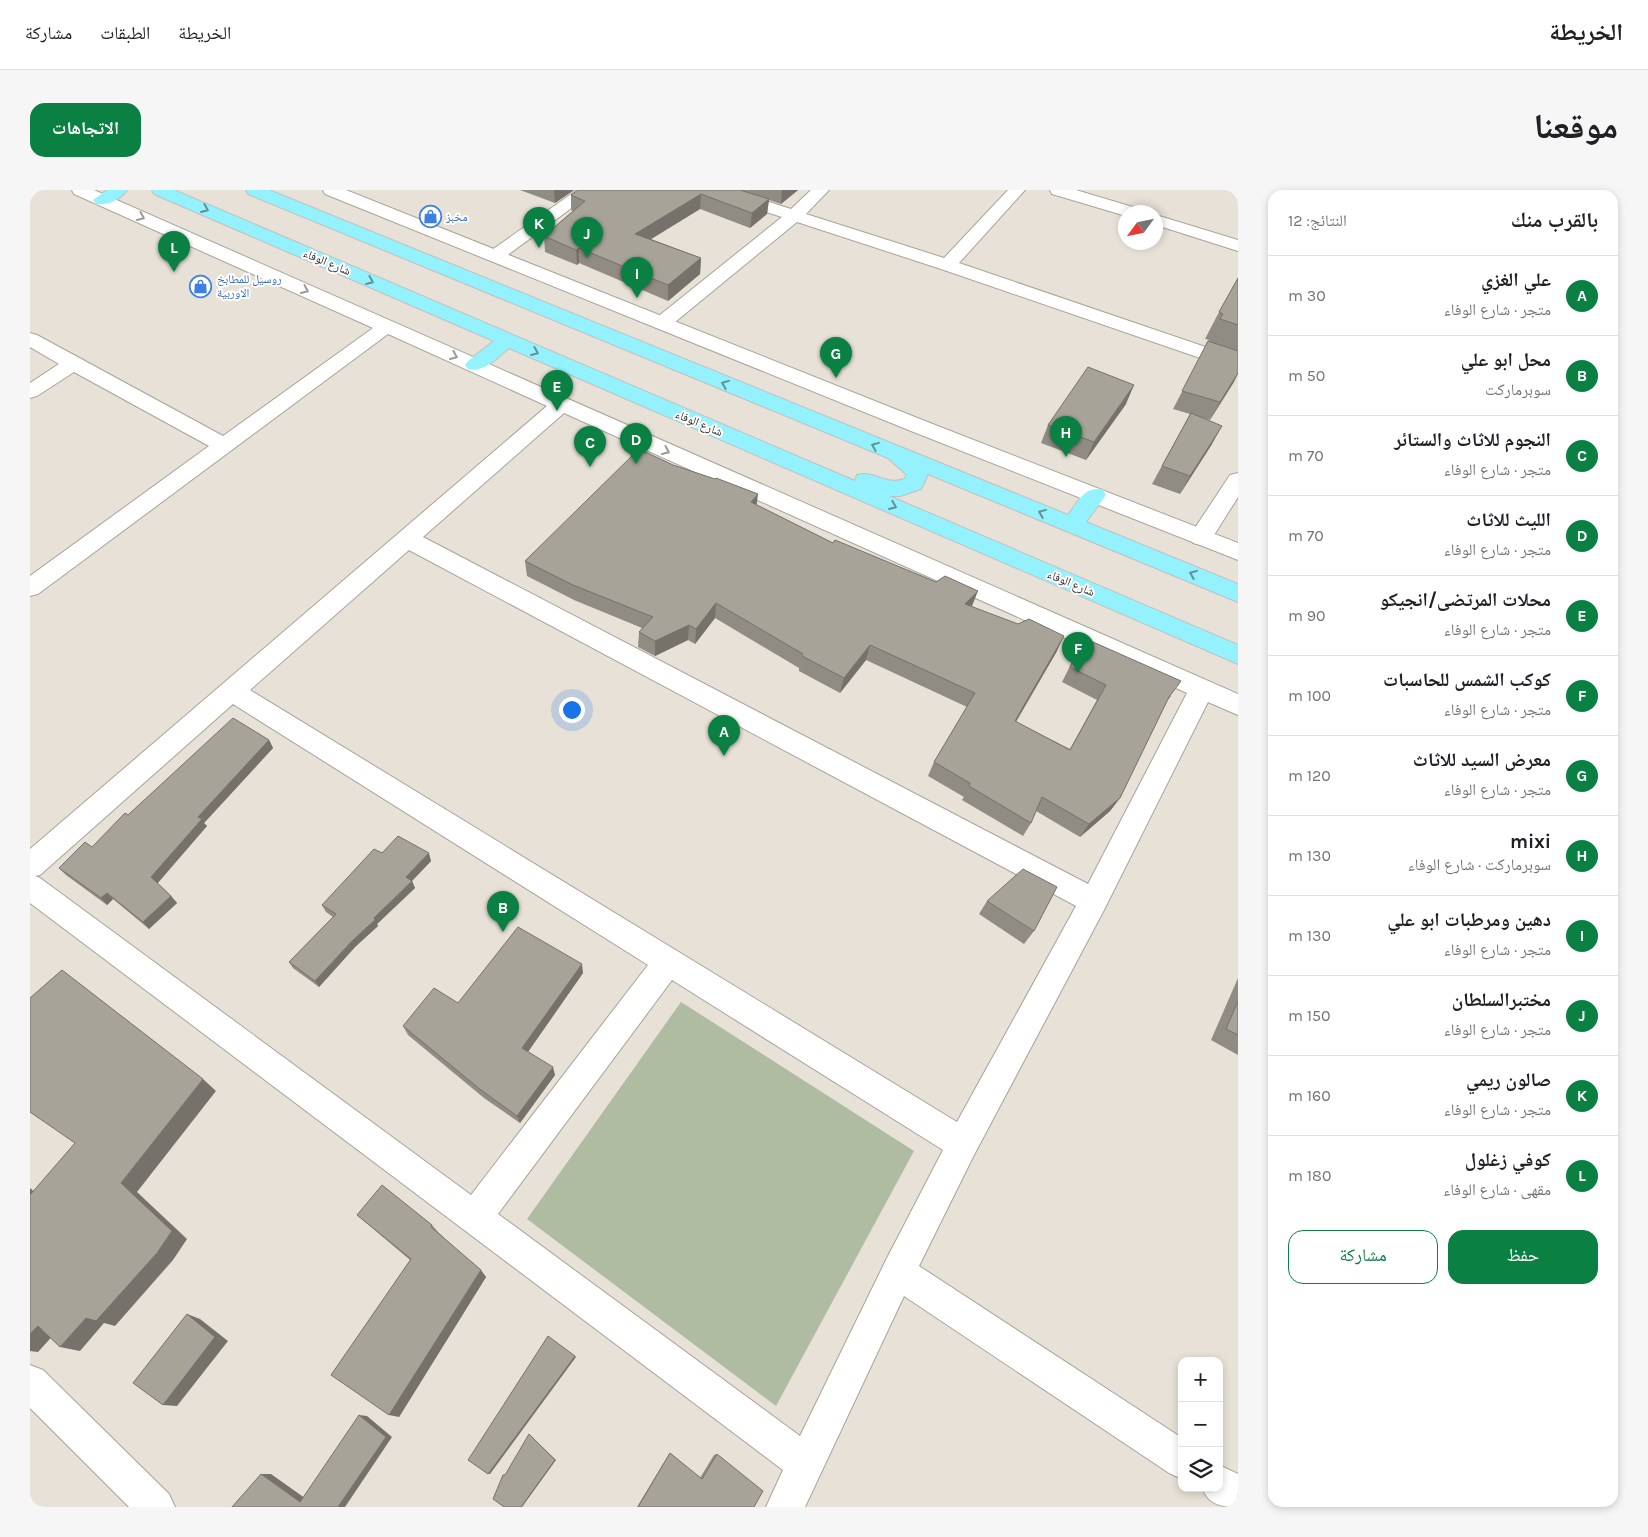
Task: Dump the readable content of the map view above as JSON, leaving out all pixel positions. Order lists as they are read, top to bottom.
{
  "streets": {
    "main road": ["شارع الوفاء"]
  },
  "places": {
    "shop": ["مخبز", "روسيل للمطابخ الاوربية"]
  },
  "north": "bottom left",
  "page": {
    "header": "الخريطة",
    "nav": ["الخريطة", "الطبقات", "مشاركة"],
    "title": "موقعنا",
    "buttons": [
      "الاتجاهات",
      ["حفظ", "مشاركة"]
    ],
    "heading": ["بالقرب منك", "النتائج: 12"],
    "pins": [
      "K",
      "J",
      "L",
      "I",
      "G",
      "E",
      "H",
      "D",
      "C",
      "F",
      "A",
      "B"
    ],
    "list": [
      {
        "mark": "A",
        "name": "علي الغزي",
        "note": "متجر · شارع الوفاء",
        "value": "30 m"
      },
      {
        "mark": "B",
        "name": "محل ابو علي",
        "note": "سوبرماركت",
        "value": "50 m"
      },
      {
        "mark": "C",
        "name": "النجوم للاثاث والستائر",
        "note": "متجر · شارع الوفاء",
        "value": "70 m"
      },
      {
        "mark": "D",
        "name": "الليث للاثاث",
        "note": "متجر · شارع الوفاء",
        "value": "70 m"
      },
      {
        "mark": "E",
        "name": "محلات المرتضى/انجيكو",
        "note": "متجر · شارع الوفاء",
        "value": "90 m"
      },
      {
        "mark": "F",
        "name": "كوكب الشمس للحاسبات",
        "note": "متجر · شارع الوفاء",
        "value": "100 m"
      },
      {
        "mark": "G",
        "name": "معرض السيد للاثاث",
        "note": "متجر · شارع الوفاء",
        "value": "120 m"
      },
      {
        "mark": "H",
        "name": "mixi",
        "note": "سوبرماركت · شارع الوفاء",
        "value": "130 m"
      },
      {
        "mark": "I",
        "name": "دهين ومرطبات ابو علي",
        "note": "متجر · شارع الوفاء",
        "value": "130 m"
      },
      {
        "mark": "J",
        "name": "مختبرالسلطان",
        "note": "متجر · شارع الوفاء",
        "value": "150 m"
      },
      {
        "mark": "K",
        "name": "صالون ريمي",
        "note": "متجر · شارع الوفاء",
        "value": "160 m"
      },
      {
        "mark": "L",
        "name": "كوفي زغلول",
        "note": "مقهى · شارع الوفاء",
        "value": "180 m"
      }
    ],
    "map_buttons": ["+", "−"]
  }
}
